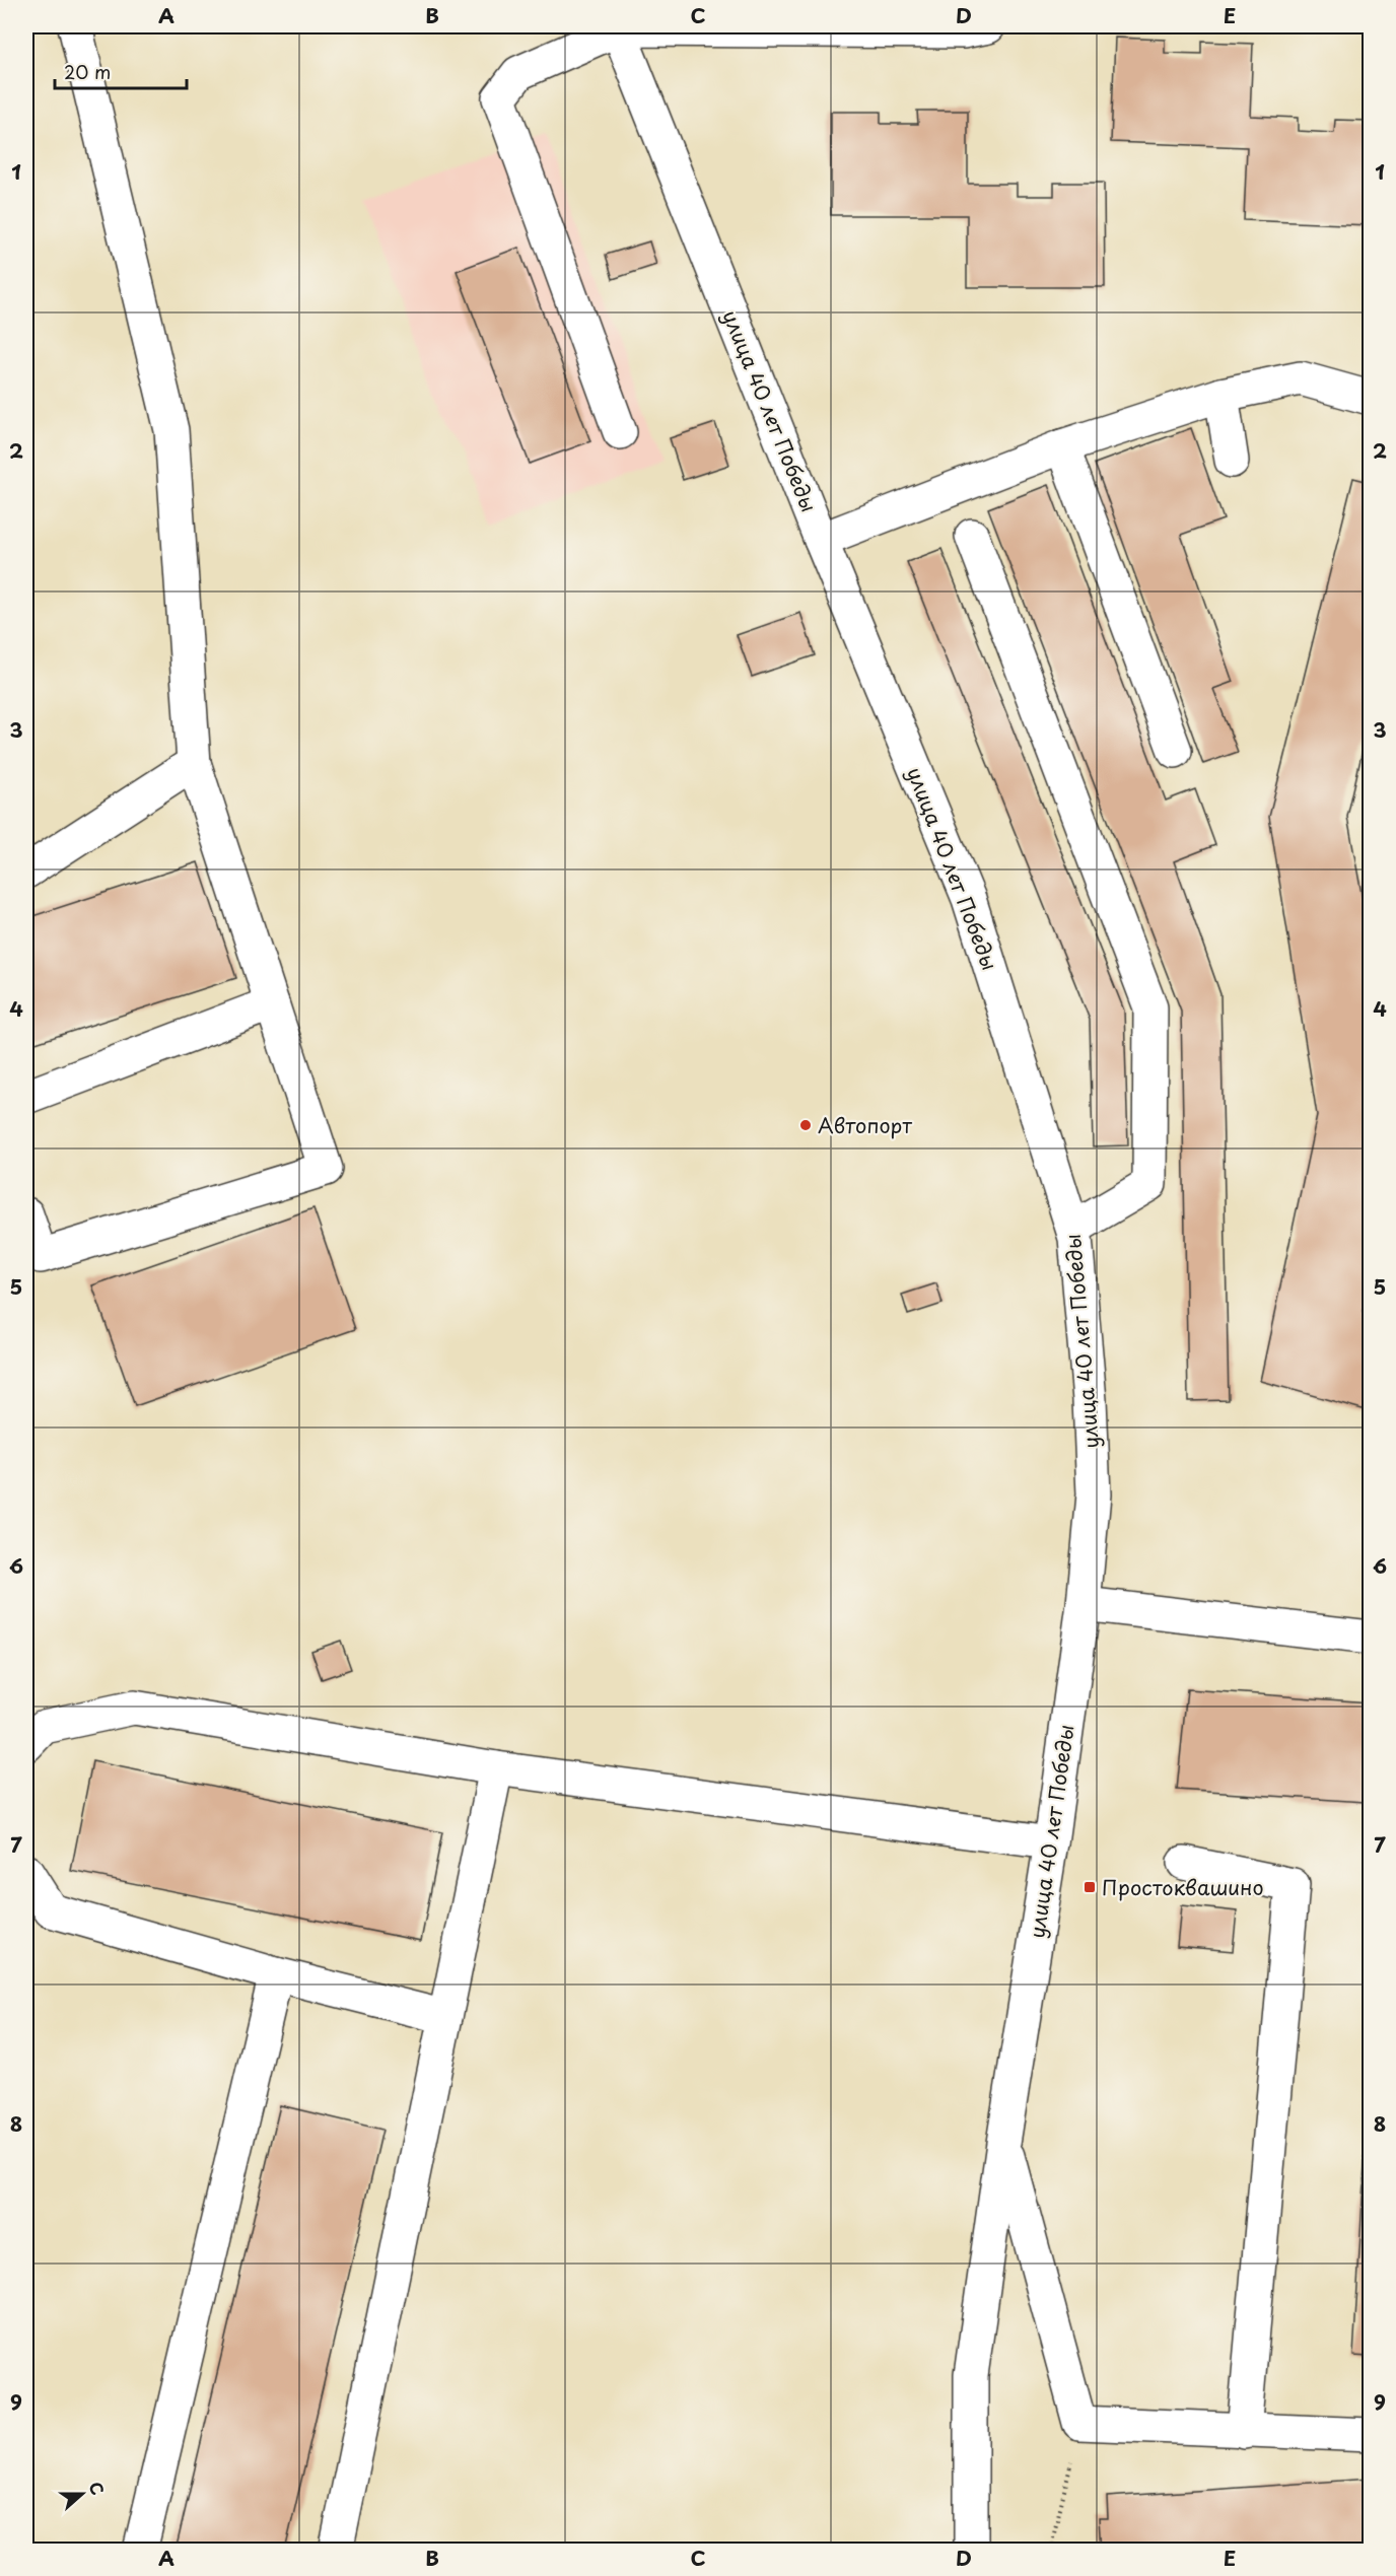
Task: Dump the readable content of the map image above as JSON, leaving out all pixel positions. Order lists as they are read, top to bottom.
{
  "streets": {
    "street": ["улица 40 лет Победы"]
  },
  "places": {
    "other": ["Автопорт"],
    "transit": ["Простоквашино"]
  },
  "scale_bar": "20 m",
  "north": "right",
  "grid": {
    "columns": [
      "A",
      "B",
      "C",
      "D",
      "E"
    ],
    "rows": [
      "1",
      "2",
      "3",
      "4",
      "5",
      "6",
      "7",
      "8",
      "9"
    ]
  }
}
